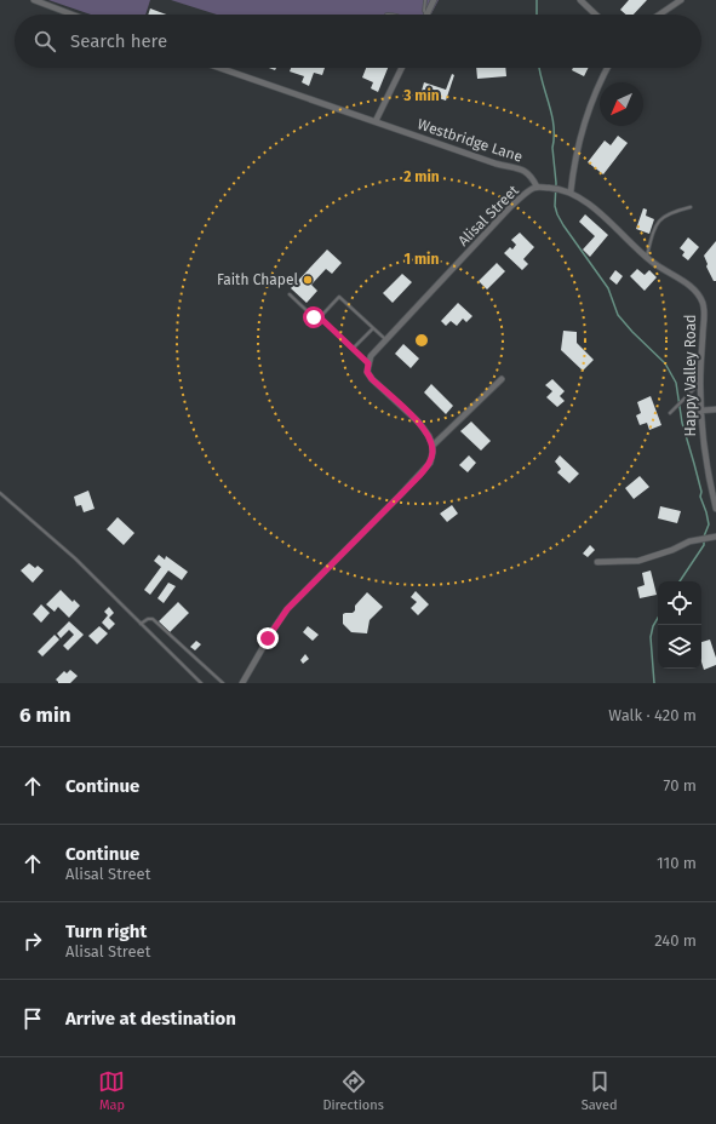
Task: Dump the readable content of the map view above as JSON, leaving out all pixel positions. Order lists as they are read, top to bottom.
{
  "streets": {
    "street": ["Westbridge Lane", "Alisal Street", "Happy Valley Road"]
  },
  "crossings": [
    ["Westbridge Lane", "Alisal Street"],
    ["Westbridge Lane", "Happy Valley Road"],
    ["Alisal Street", "Happy Valley Road"]
  ],
  "places": ["Faith Chapel"],
  "north": "bottom left",
  "page": {
    "search": "Search here",
    "heading": ["6 min", "Walk · 420 m"],
    "list": [
      ["Continue", "70 m"],
      ["Continue", "Alisal Street", "110 m"],
      ["Turn right", "Alisal Street", "240 m"],
      "Arrive at destination"
    ],
    "nav": ["Map", "Directions", "Saved"]
  },
  "rings": ["3 min", "2 min", "1 min"]
}
